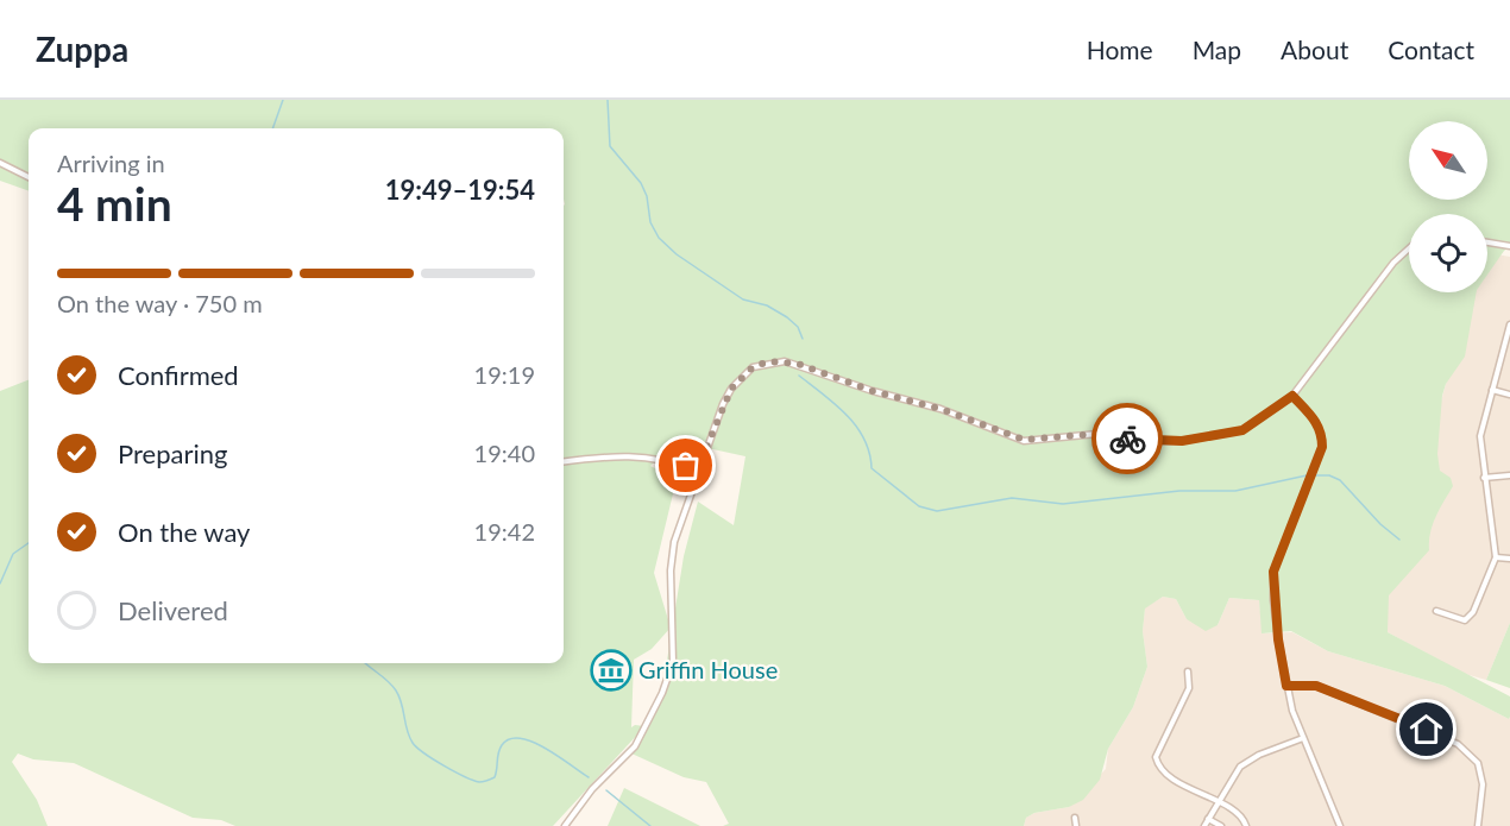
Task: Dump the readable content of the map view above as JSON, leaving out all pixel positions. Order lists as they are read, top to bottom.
{
  "places": {
    "museum": ["Griffin House"]
  },
  "north": "top left",
  "page": {
    "header": "Zuppa",
    "nav": [
      "Home",
      "Map",
      "About",
      "Contact"
    ],
    "heading": ["4 min", "Arriving in", "19:49–19:54"],
    "bar": "On the way · 750 m",
    "list": [
      ["Confirmed", "19:19"],
      ["Preparing", "19:40"],
      ["On the way", "19:42"],
      "Delivered"
    ]
  }
}
